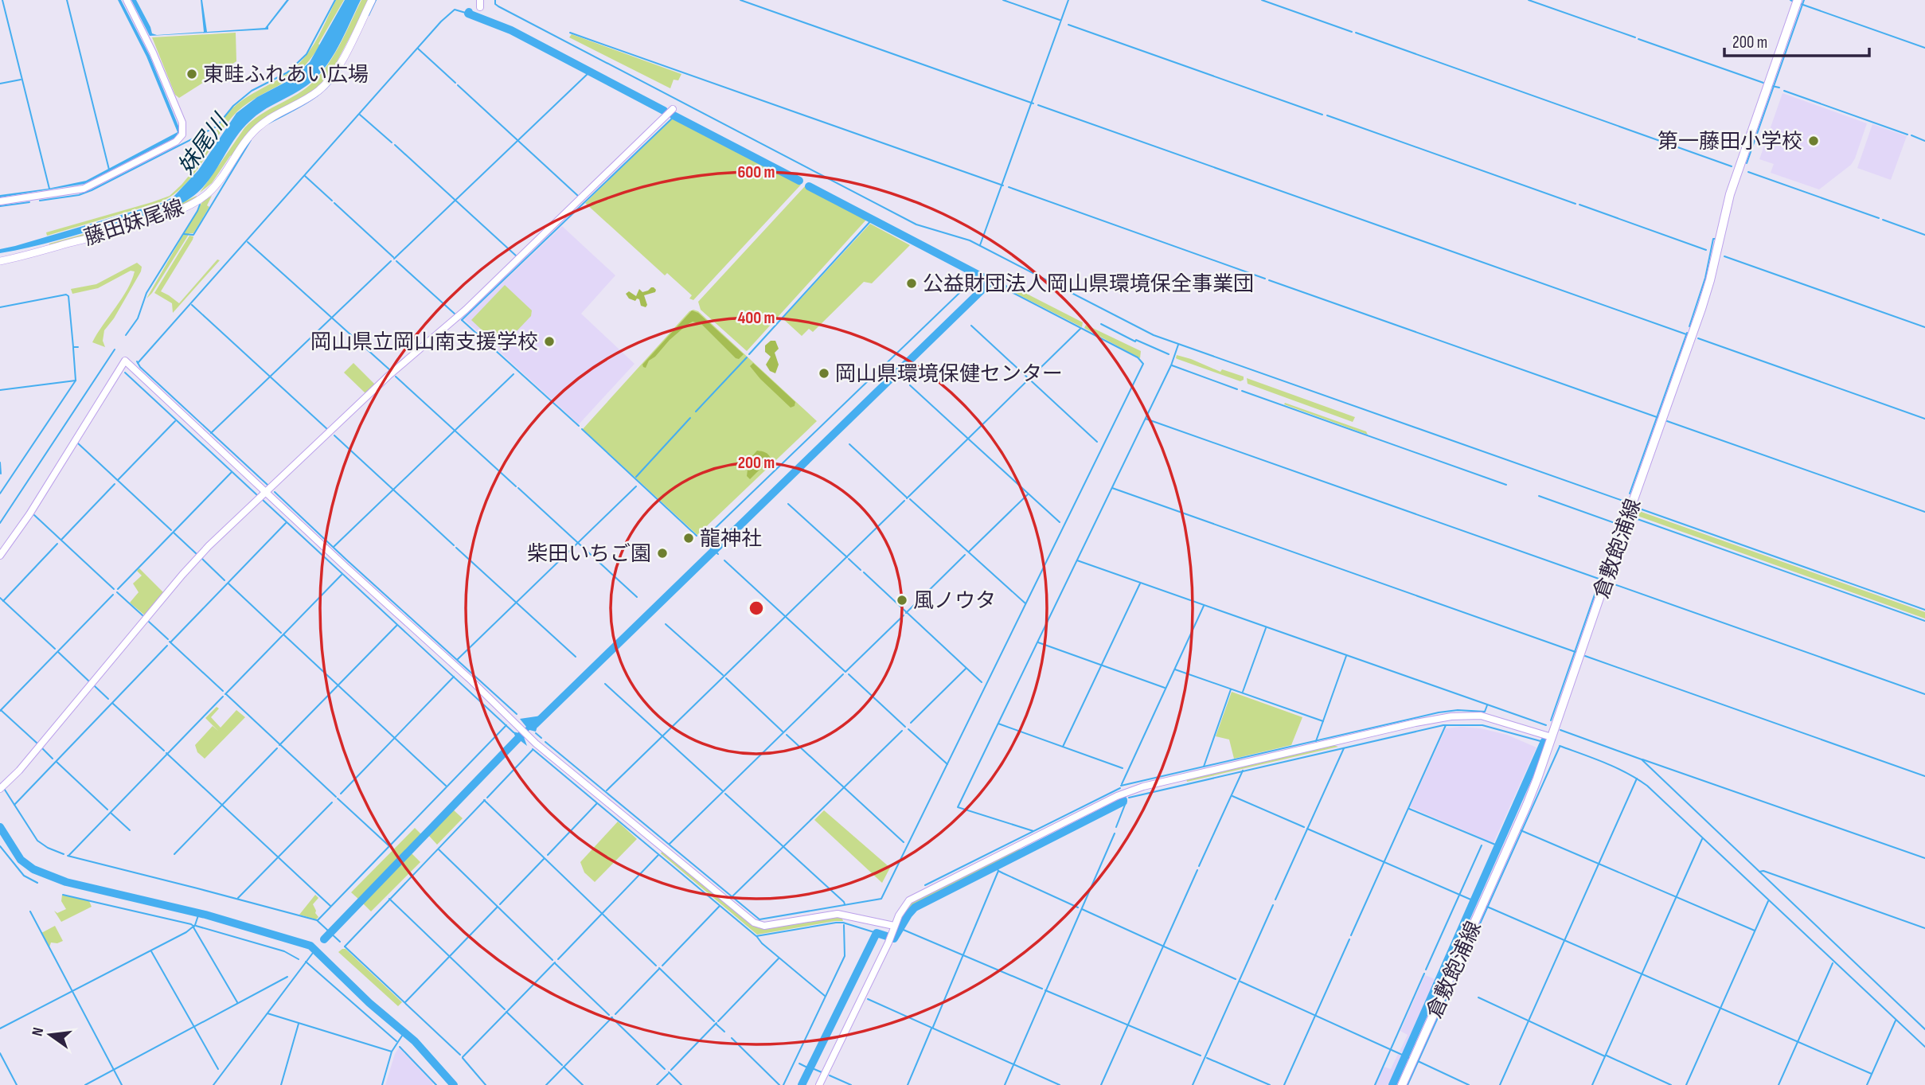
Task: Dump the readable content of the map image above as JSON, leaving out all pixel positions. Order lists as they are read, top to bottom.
{
  "streets": {
    "main road": ["藤田妹尾線", "倉敷飽浦線"]
  },
  "water": ["妹尾川"],
  "places": [
    "東畦ふれあい広場",
    "第一藤田小学校",
    "公益財団法人岡山県環境保全事業団",
    "岡山県立岡山南支援学校",
    "岡山県環境保健センター",
    "龍神社",
    "柴田いちご園",
    "風ノウタ"
  ],
  "scale_bar": "200 m",
  "north": "left",
  "rings": ["600 m", "400 m", "200 m"]
}
